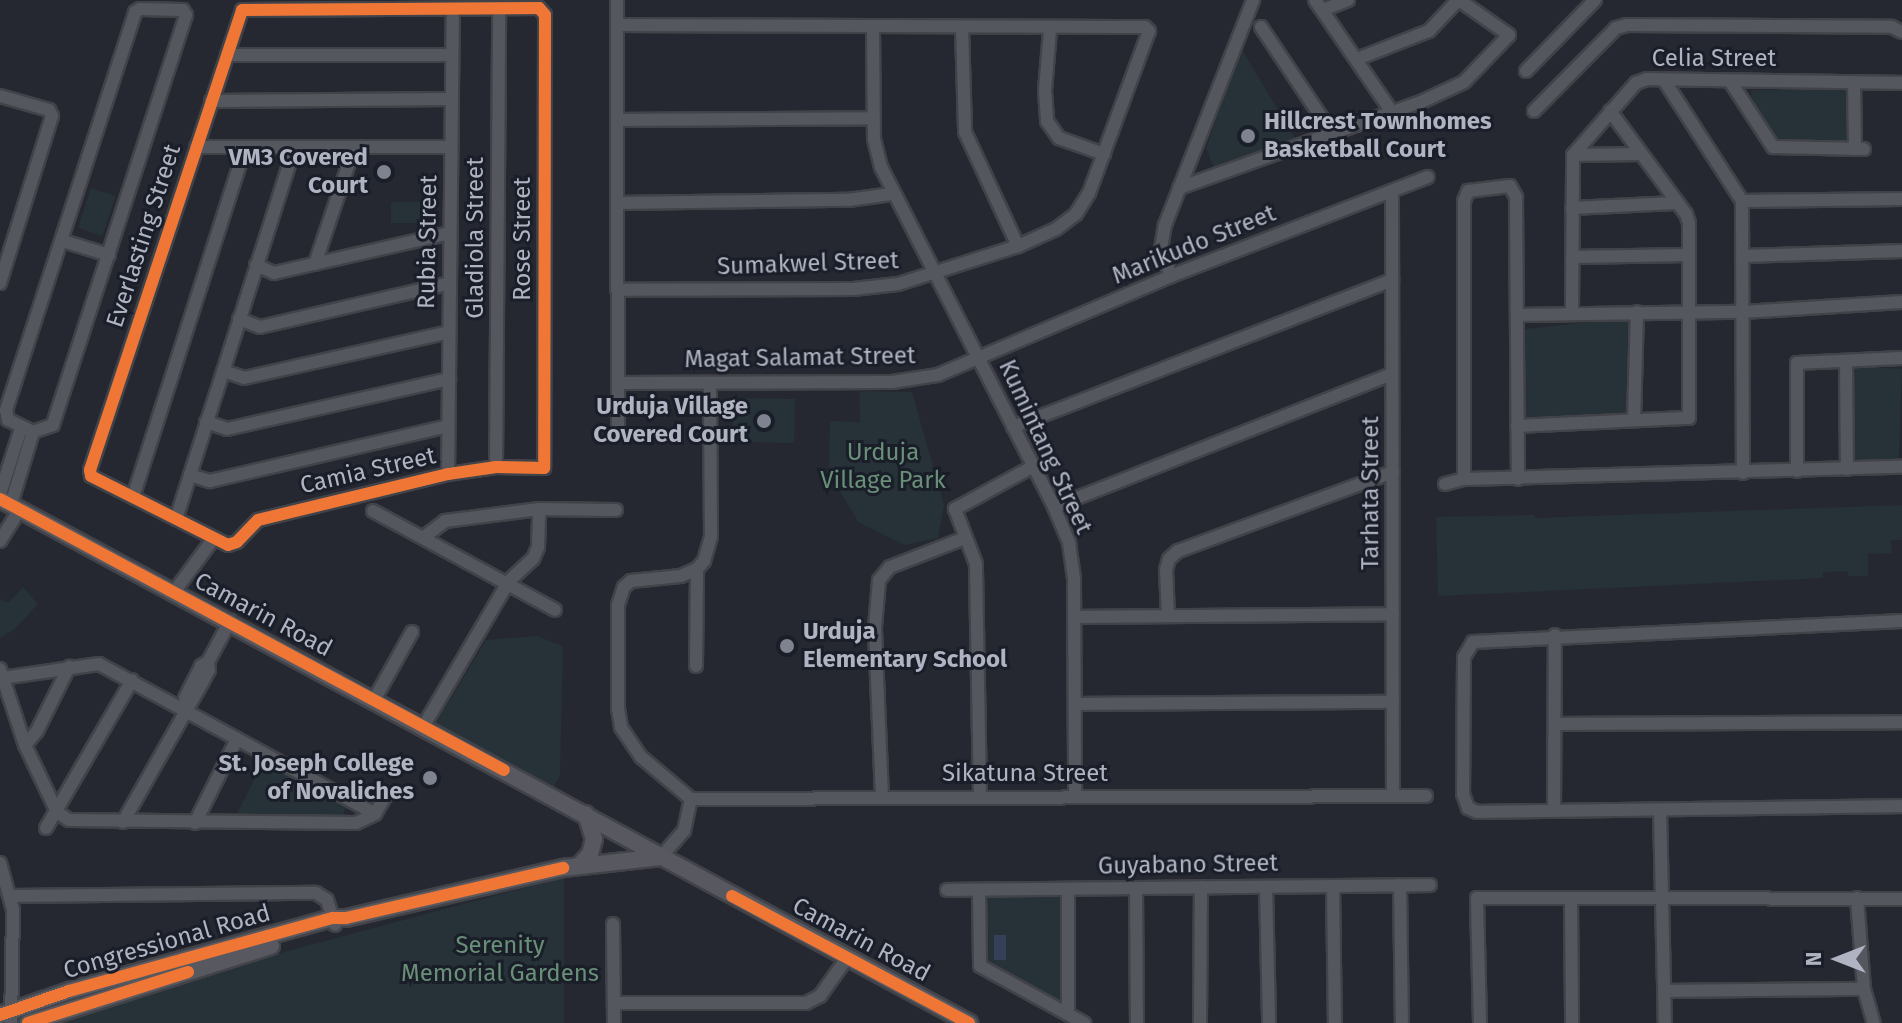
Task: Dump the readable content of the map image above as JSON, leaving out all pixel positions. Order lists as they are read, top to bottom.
{
  "streets": {
    "main road": ["Camarin Road", "Congressional Road"],
    "street": [
      "Celia Street",
      "Everlasting Street",
      "Gladiola Street",
      "Rose Street",
      "Rubia Street",
      "Marikudo Street",
      "Sumakwel Street",
      "Magat Salamat Street",
      "Kumintang Street",
      "Camia Street",
      "Tarhata Street",
      "Sikatuna Street",
      "Guyabano Street"
    ]
  },
  "crossings": [
    ["Everlasting Street", "Rubia Street"],
    ["Gladiola Street", "Rose Street"],
    ["Gladiola Street", "Camia Street"],
    ["Rose Street", "Camia Street"],
    ["Rubia Street", "Camia Street"],
    ["Marikudo Street", "Magat Salamat Street"],
    ["Marikudo Street", "Kumintang Street"],
    ["Marikudo Street", "Tarhata Street"],
    ["Sumakwel Street", "Kumintang Street"],
    ["Magat Salamat Street", "Kumintang Street"],
    ["Kumintang Street", "Sikatuna Street"],
    ["Tarhata Street", "Sikatuna Street"],
    ["Camarin Road", "Congressional Road"]
  ],
  "parks": ["Urduja Village Park", "Serenity Memorial Gardens"],
  "places": [
    "Hillcrest Townhomes Basketball Court",
    "VM3 Covered Court",
    "Urduja Village Covered Court",
    "Urduja Elementary School",
    "St. Joseph College of Novaliches"
  ],
  "north": "left"
}
